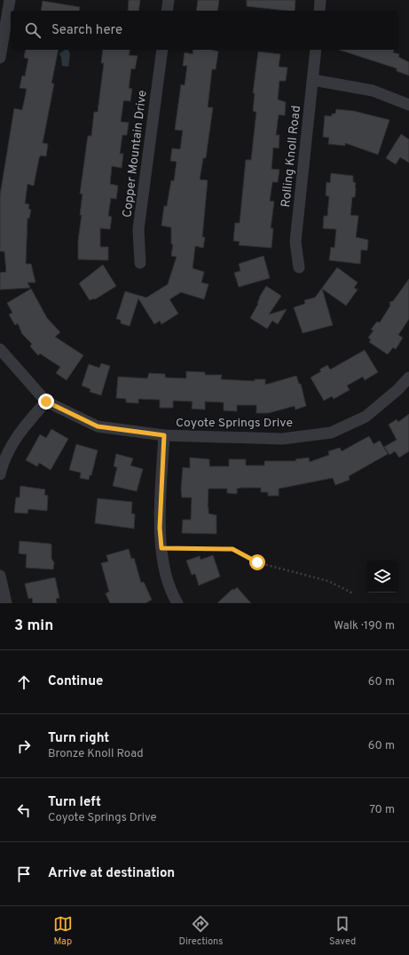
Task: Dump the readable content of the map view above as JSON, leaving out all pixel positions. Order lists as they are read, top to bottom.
{
  "streets": {
    "street": ["Copper Mountain Drive", "Rolling Knoll Road", "Coyote Springs Drive"]
  },
  "page": {
    "search": "Search here",
    "heading": ["3 min", "Walk · 190 m"],
    "list": [
      ["Continue", "60 m"],
      ["Turn right", "Bronze Knoll Road", "60 m"],
      ["Turn left", "Coyote Springs Drive", "70 m"],
      "Arrive at destination"
    ],
    "nav": ["Map", "Directions", "Saved"]
  }
}
